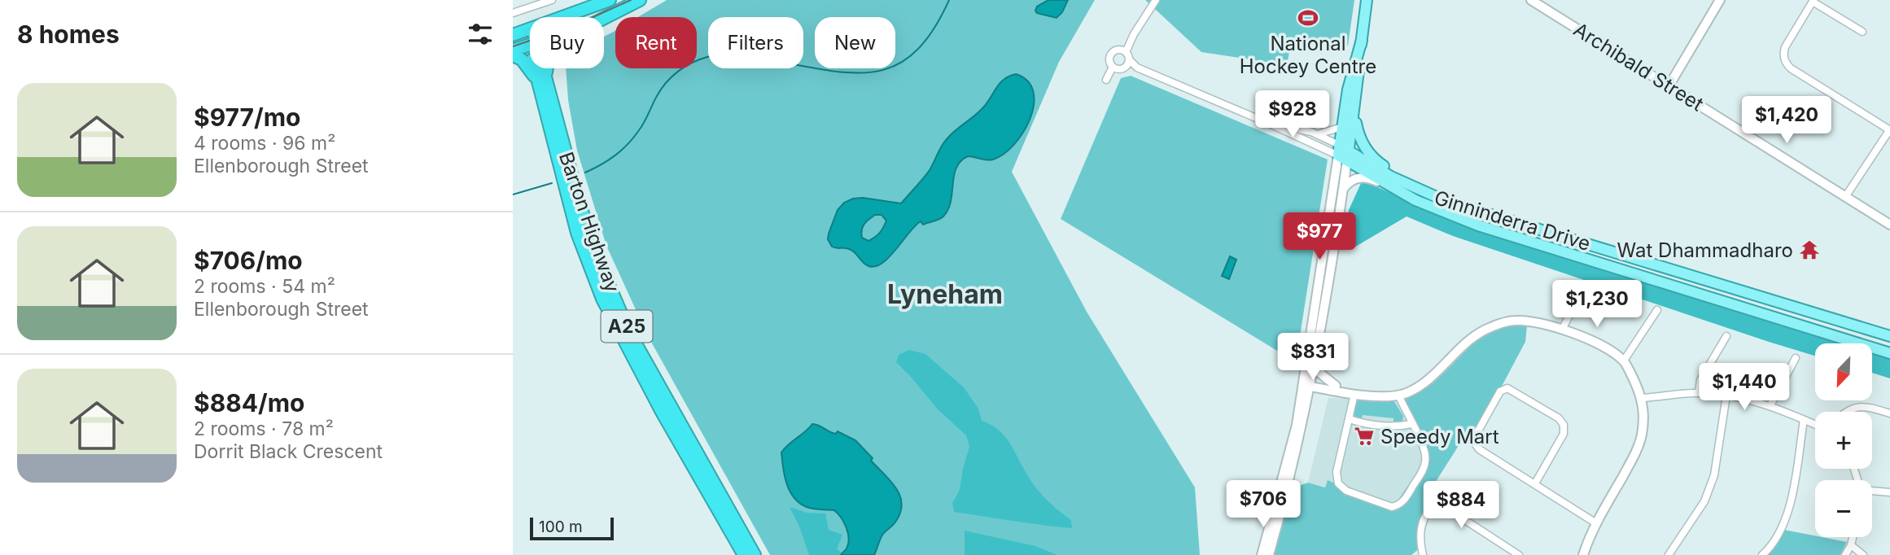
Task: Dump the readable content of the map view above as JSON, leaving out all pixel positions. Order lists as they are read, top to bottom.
{
  "streets": {
    "highway": ["Barton Highway", "A25"],
    "main road": ["Ginninderra Drive"],
    "street": ["Archibald Street"]
  },
  "crossings": [
    ["Barton Highway", "A25"]
  ],
  "districts": ["Lyneham"],
  "places": {
    "sports": ["National Hockey Centre"],
    "temple": ["Wat Dhammadharo"],
    "supermarket": ["Speedy Mart"]
  },
  "scale_bar": "100 m",
  "north": "bottom left",
  "page": {
    "heading": "8 homes",
    "chip": [
      "Buy",
      "Rent",
      "Filters",
      "New"
    ],
    "list": [
      {
        "name": "$977/mo",
        "note": "4 rooms · 96 m² · Ellenborough Street"
      },
      {
        "name": "$706/mo",
        "note": "2 rooms · 54 m² · Ellenborough Street"
      },
      {
        "name": "$884/mo",
        "note": "2 rooms · 78 m² · Dorrit Black Crescent"
      }
    ],
    "price": [
      "$928",
      "$1,420",
      "$977",
      "$1,230",
      "$831",
      "$1,440",
      "$706",
      "$884"
    ],
    "map_buttons": ["+", "−"],
    "scale": "100 m"
  }
}
